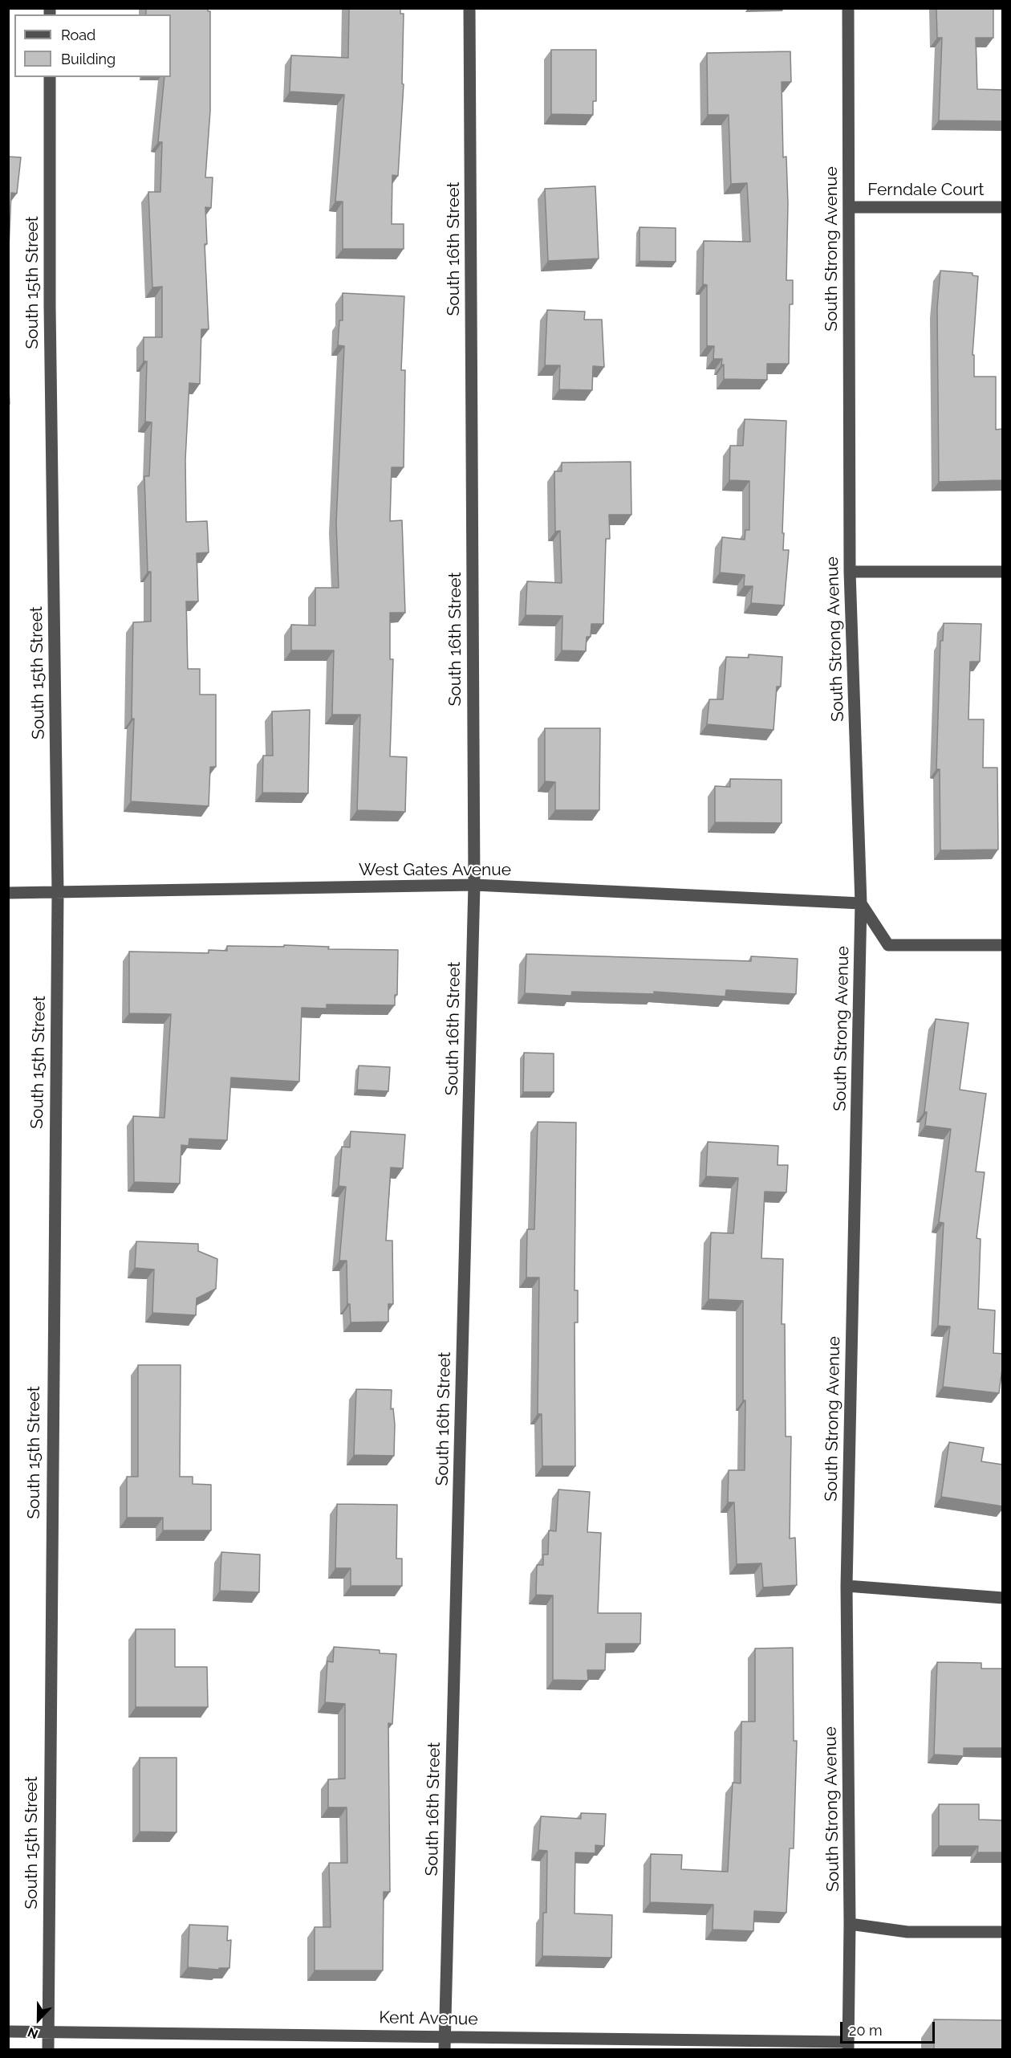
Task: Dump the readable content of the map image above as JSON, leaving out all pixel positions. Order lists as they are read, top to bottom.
{
  "streets": {
    "street": [
      "Ferndale Court",
      "South 16th Street",
      "South Strong Avenue",
      "South 15th Street",
      "West Gates Avenue",
      "Kent Avenue"
    ]
  },
  "crossings": [
    ["Ferndale Court", "South Strong Avenue"],
    ["South 16th Street", "West Gates Avenue"],
    ["South 16th Street", "Kent Avenue"],
    ["South Strong Avenue", "West Gates Avenue"],
    ["South Strong Avenue", "Kent Avenue"],
    ["South 15th Street", "West Gates Avenue"],
    ["South 15th Street", "Kent Avenue"]
  ],
  "legend": ["Road", "Building"],
  "scale_bar": "20 m",
  "north": "bottom"
}
